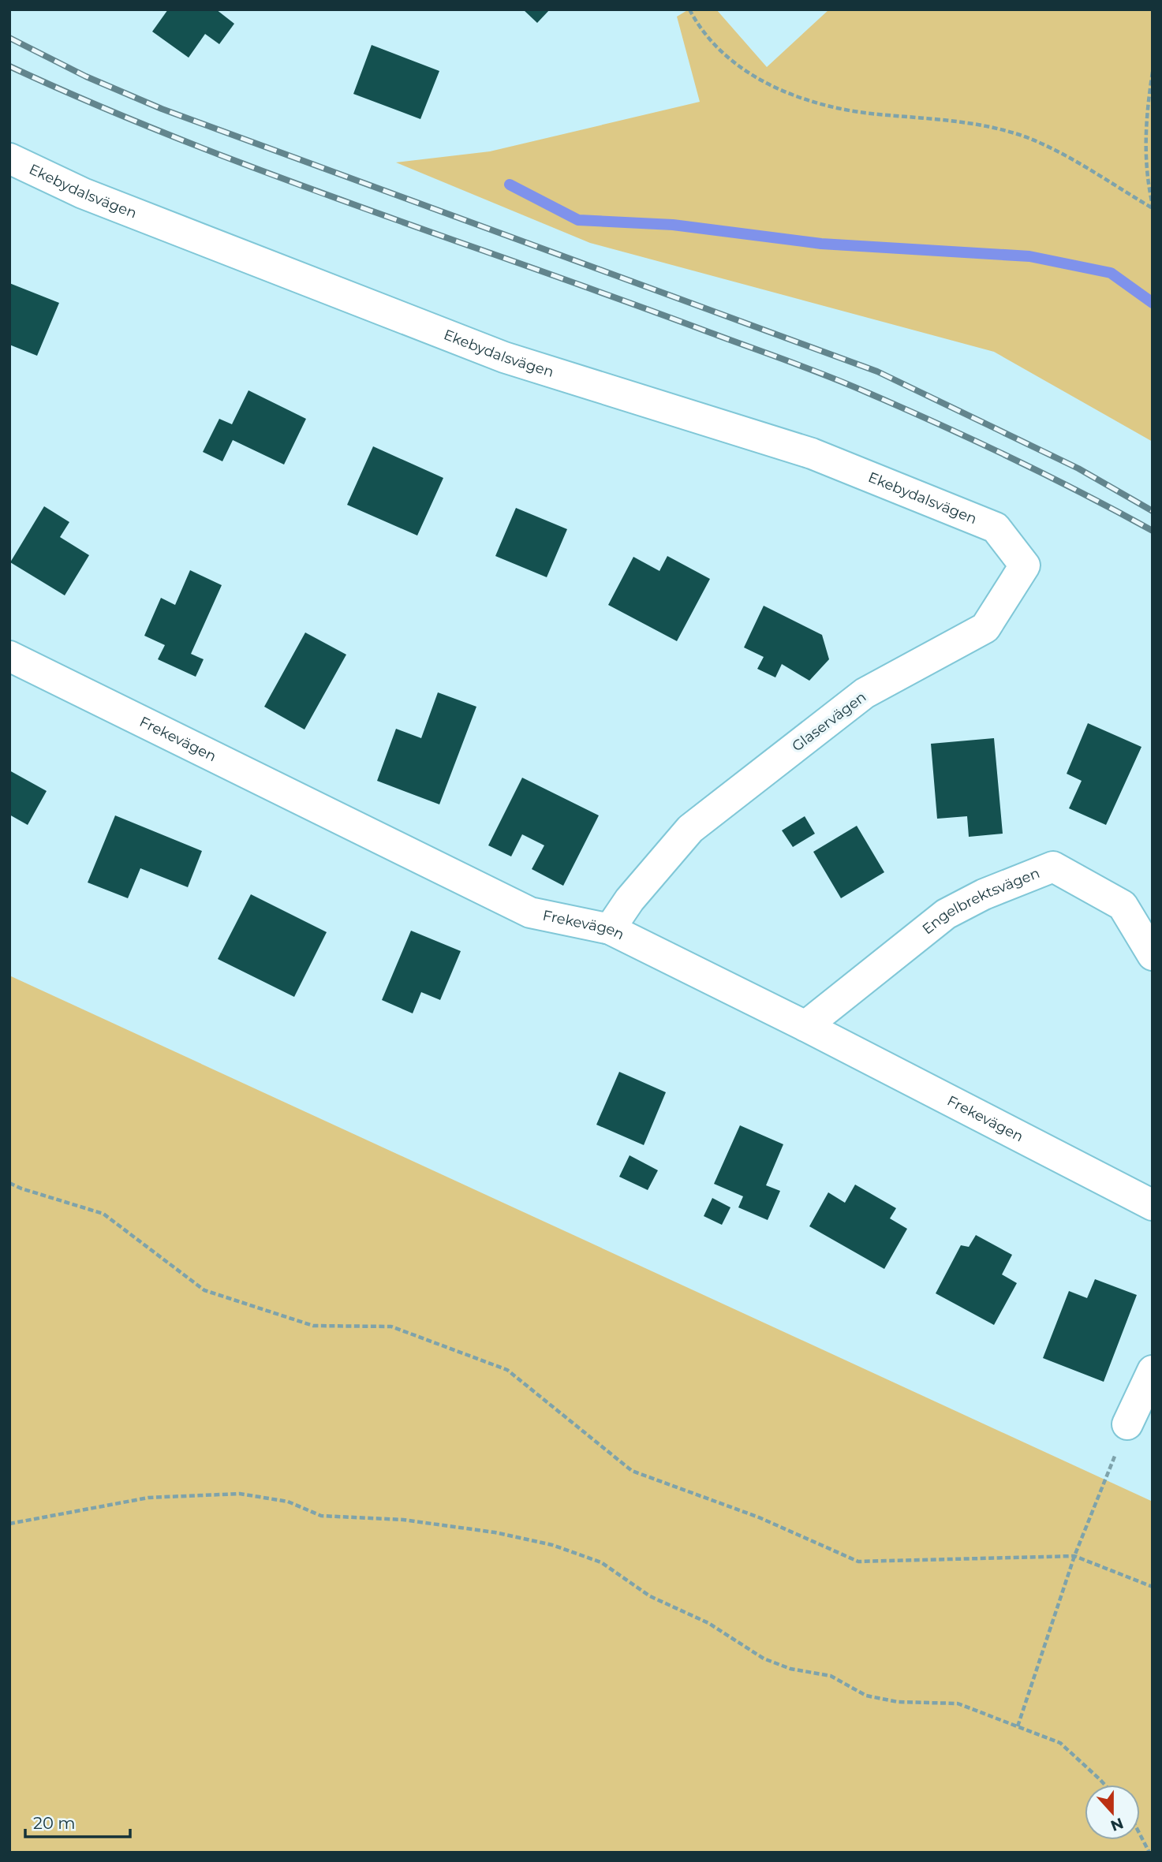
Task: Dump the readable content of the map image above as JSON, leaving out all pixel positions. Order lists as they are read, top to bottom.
{
  "streets": {
    "street": [
      "Ekebydalsvägen",
      "Glaservägen",
      "Frekevägen",
      "Engelbrektsvägen"
    ]
  },
  "crossings": [
    ["Ekebydalsvägen", "Glaservägen"],
    ["Glaservägen", "Frekevägen"],
    ["Frekevägen", "Engelbrektsvägen"]
  ],
  "scale_bar": "20 m",
  "north": "bottom"
}
